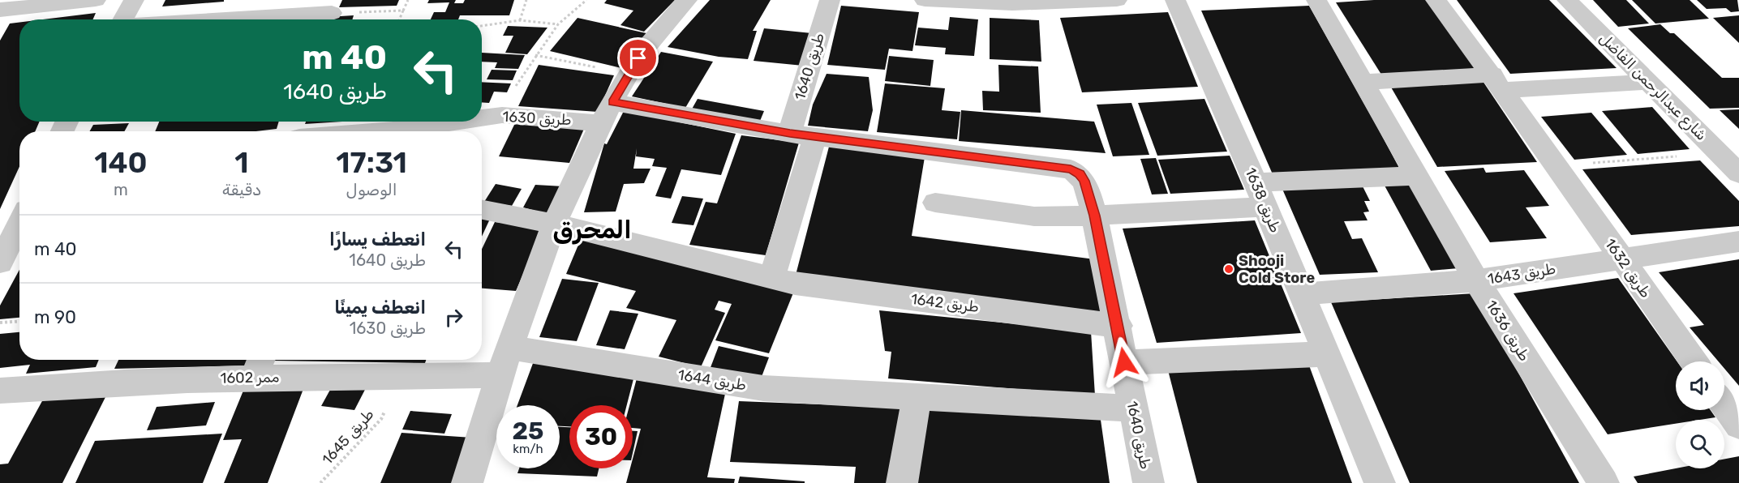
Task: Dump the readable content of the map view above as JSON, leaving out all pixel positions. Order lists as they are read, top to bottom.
{
  "streets": {
    "street": [
      "طريق 1640",
      "شارع عبدالرحمن الفاضل",
      "طريق 1630",
      "طريق 1638",
      "طريق 1632",
      "طريق 1643",
      "طريق 1642",
      "طريق 1636",
      "ممر 1602",
      "طريق 1644"
    ],
    "path": ["طريق 1645"]
  },
  "crossings": [
    ["طريق 1640", "طريق 1630"],
    ["طريق 1640", "طريق 1642"],
    ["طريق 1640", "طريق 1644"],
    ["طريق 1638", "طريق 1643"],
    ["طريق 1632", "طريق 1643"],
    ["طريق 1643", "طريق 1636"],
    ["ممر 1602", "طريق 1645"]
  ],
  "districts": ["المحرق"],
  "places": ["Shooji Cold Store"],
  "page": {
    "turn": ["40 m", "طريق 1640"],
    "eta": [
      "17:31",
      "الوصول",
      "1",
      "دقيقة",
      "140",
      "m"
    ],
    "list": [
      {
        "name": "انعطف يسارًا",
        "note": "طريق 1640",
        "value": "40 m"
      },
      {
        "name": "انعطف يمينًا",
        "note": "طريق 1630",
        "value": "90 m"
      }
    ],
    "speed": "25 km/h",
    "limit": "30"
  }
}
